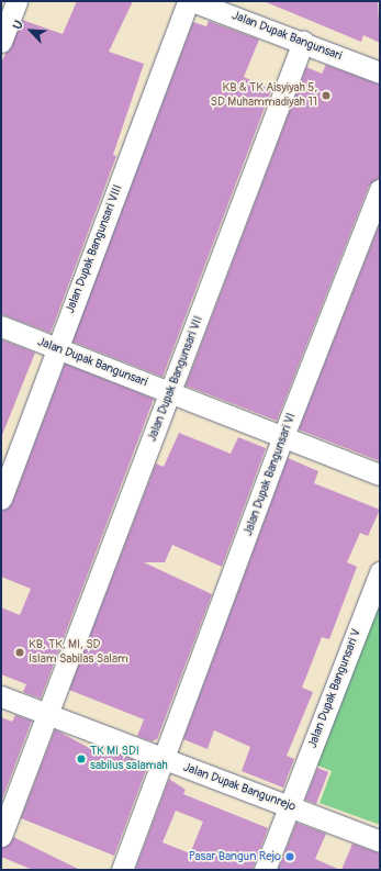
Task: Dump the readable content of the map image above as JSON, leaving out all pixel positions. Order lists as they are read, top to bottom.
{
  "streets": {
    "street": [
      "Jalan Dupak Bangunsari",
      "Jalan Dupak Bangunsari VIII",
      "Jalan Dupak Bangunsari VII",
      "Jalan Dupak Bangunsari VI",
      "Jalan Dupak Bangunsari V",
      "Jalan Dupak Bangunrejo"
    ]
  },
  "crossings": [
    ["Jalan Dupak Bangunsari", "Jalan Dupak Bangunsari VIII"],
    ["Jalan Dupak Bangunsari", "Jalan Dupak Bangunsari VII"],
    ["Jalan Dupak Bangunsari", "Jalan Dupak Bangunsari VI"],
    ["Jalan Dupak Bangunsari VII", "Jalan Dupak Bangunrejo"],
    ["Jalan Dupak Bangunsari VI", "Jalan Dupak Bangunrejo"],
    ["Jalan Dupak Bangunsari V", "Jalan Dupak Bangunrejo"]
  ],
  "places": [
    "KB & TK Aisyiyah 5, SD Muhammadiyah 11",
    "KB, TK, MI, SD Islam Sabilas Salam",
    "TK MI SDI sabilus salamah",
    "Pasar Bangun Rejo"
  ],
  "north": "top left"
}
